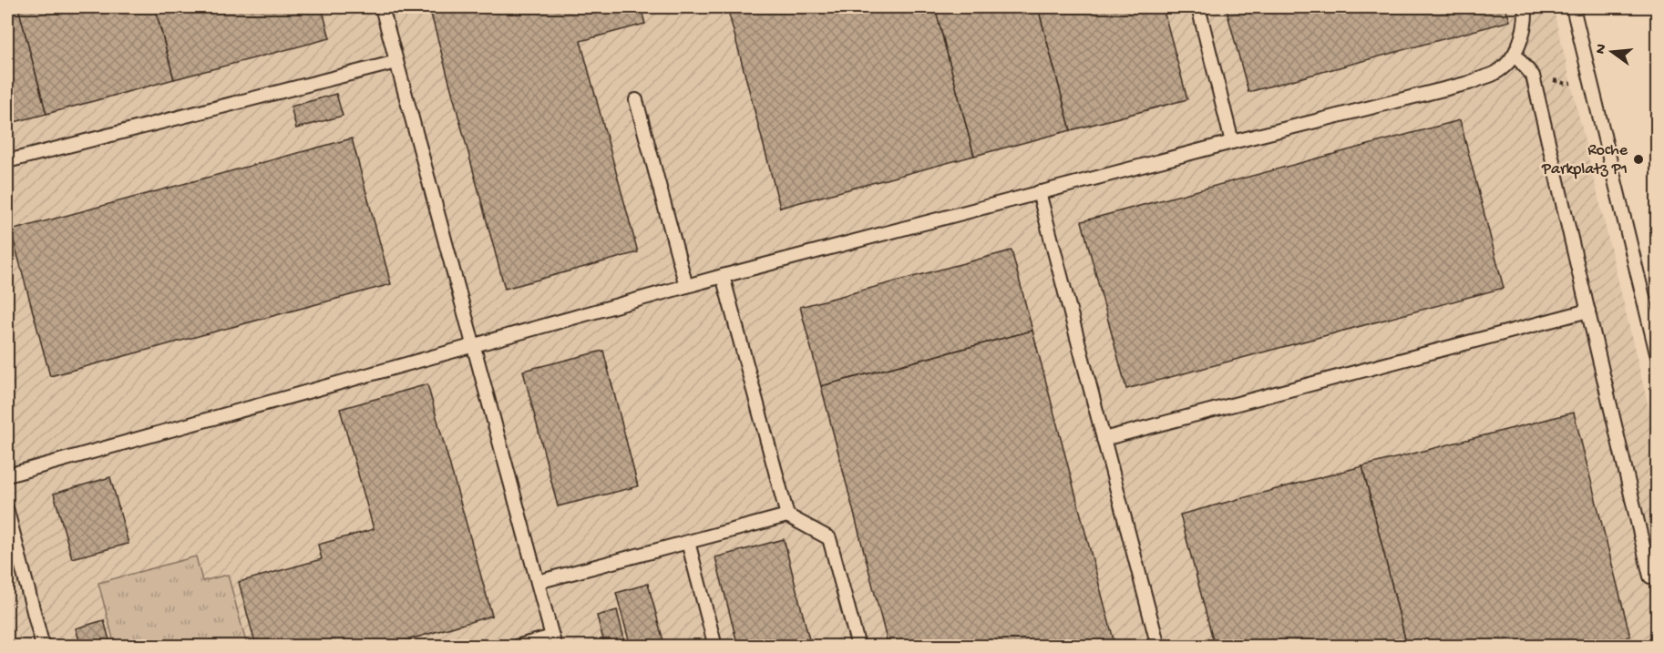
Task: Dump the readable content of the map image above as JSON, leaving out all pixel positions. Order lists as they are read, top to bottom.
{
  "places": ["Roche Parkplatz P1"],
  "north": "left"
}
